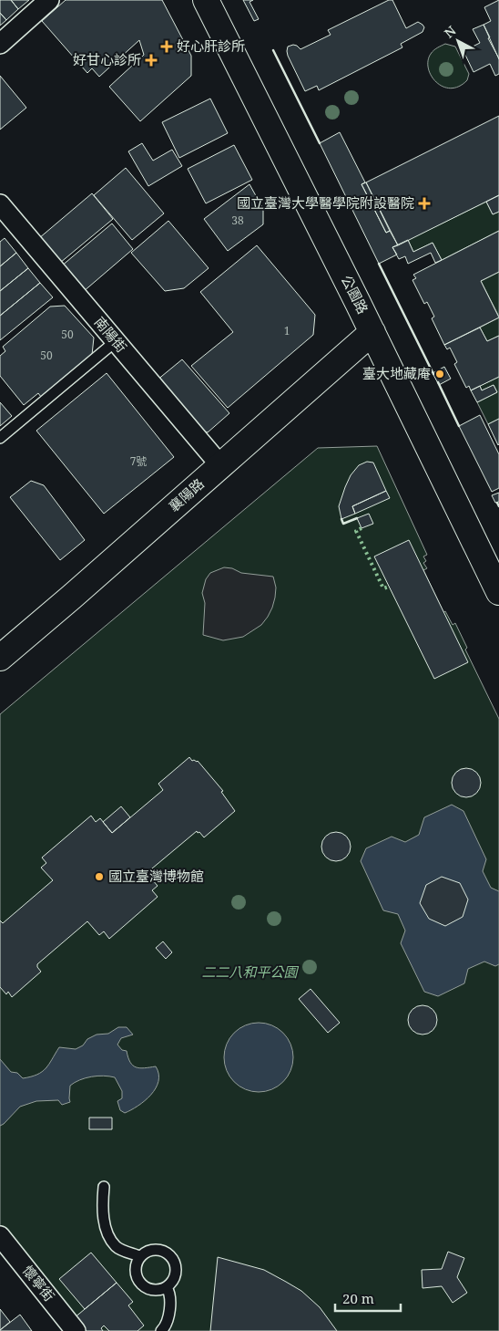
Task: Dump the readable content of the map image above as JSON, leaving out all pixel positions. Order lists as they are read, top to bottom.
{
  "streets": {
    "street": [
      "公園路",
      "南陽街",
      "襄陽路",
      "懷寧街"
    ]
  },
  "crossings": [
    ["公園路", "襄陽路"],
    ["南陽街", "襄陽路"]
  ],
  "parks": ["二二八和平公園"],
  "places": {
    "health": ["好心肝診所", "好甘心診所", "國立臺灣大學醫學院附設醫院"],
    "other": ["臺大地藏庵", "國立臺灣博物館"]
  },
  "house_numbers": [
    "38",
    "1",
    "50",
    "50",
    "7號"
  ],
  "scale_bar": "20 m",
  "north": "top left"
}
